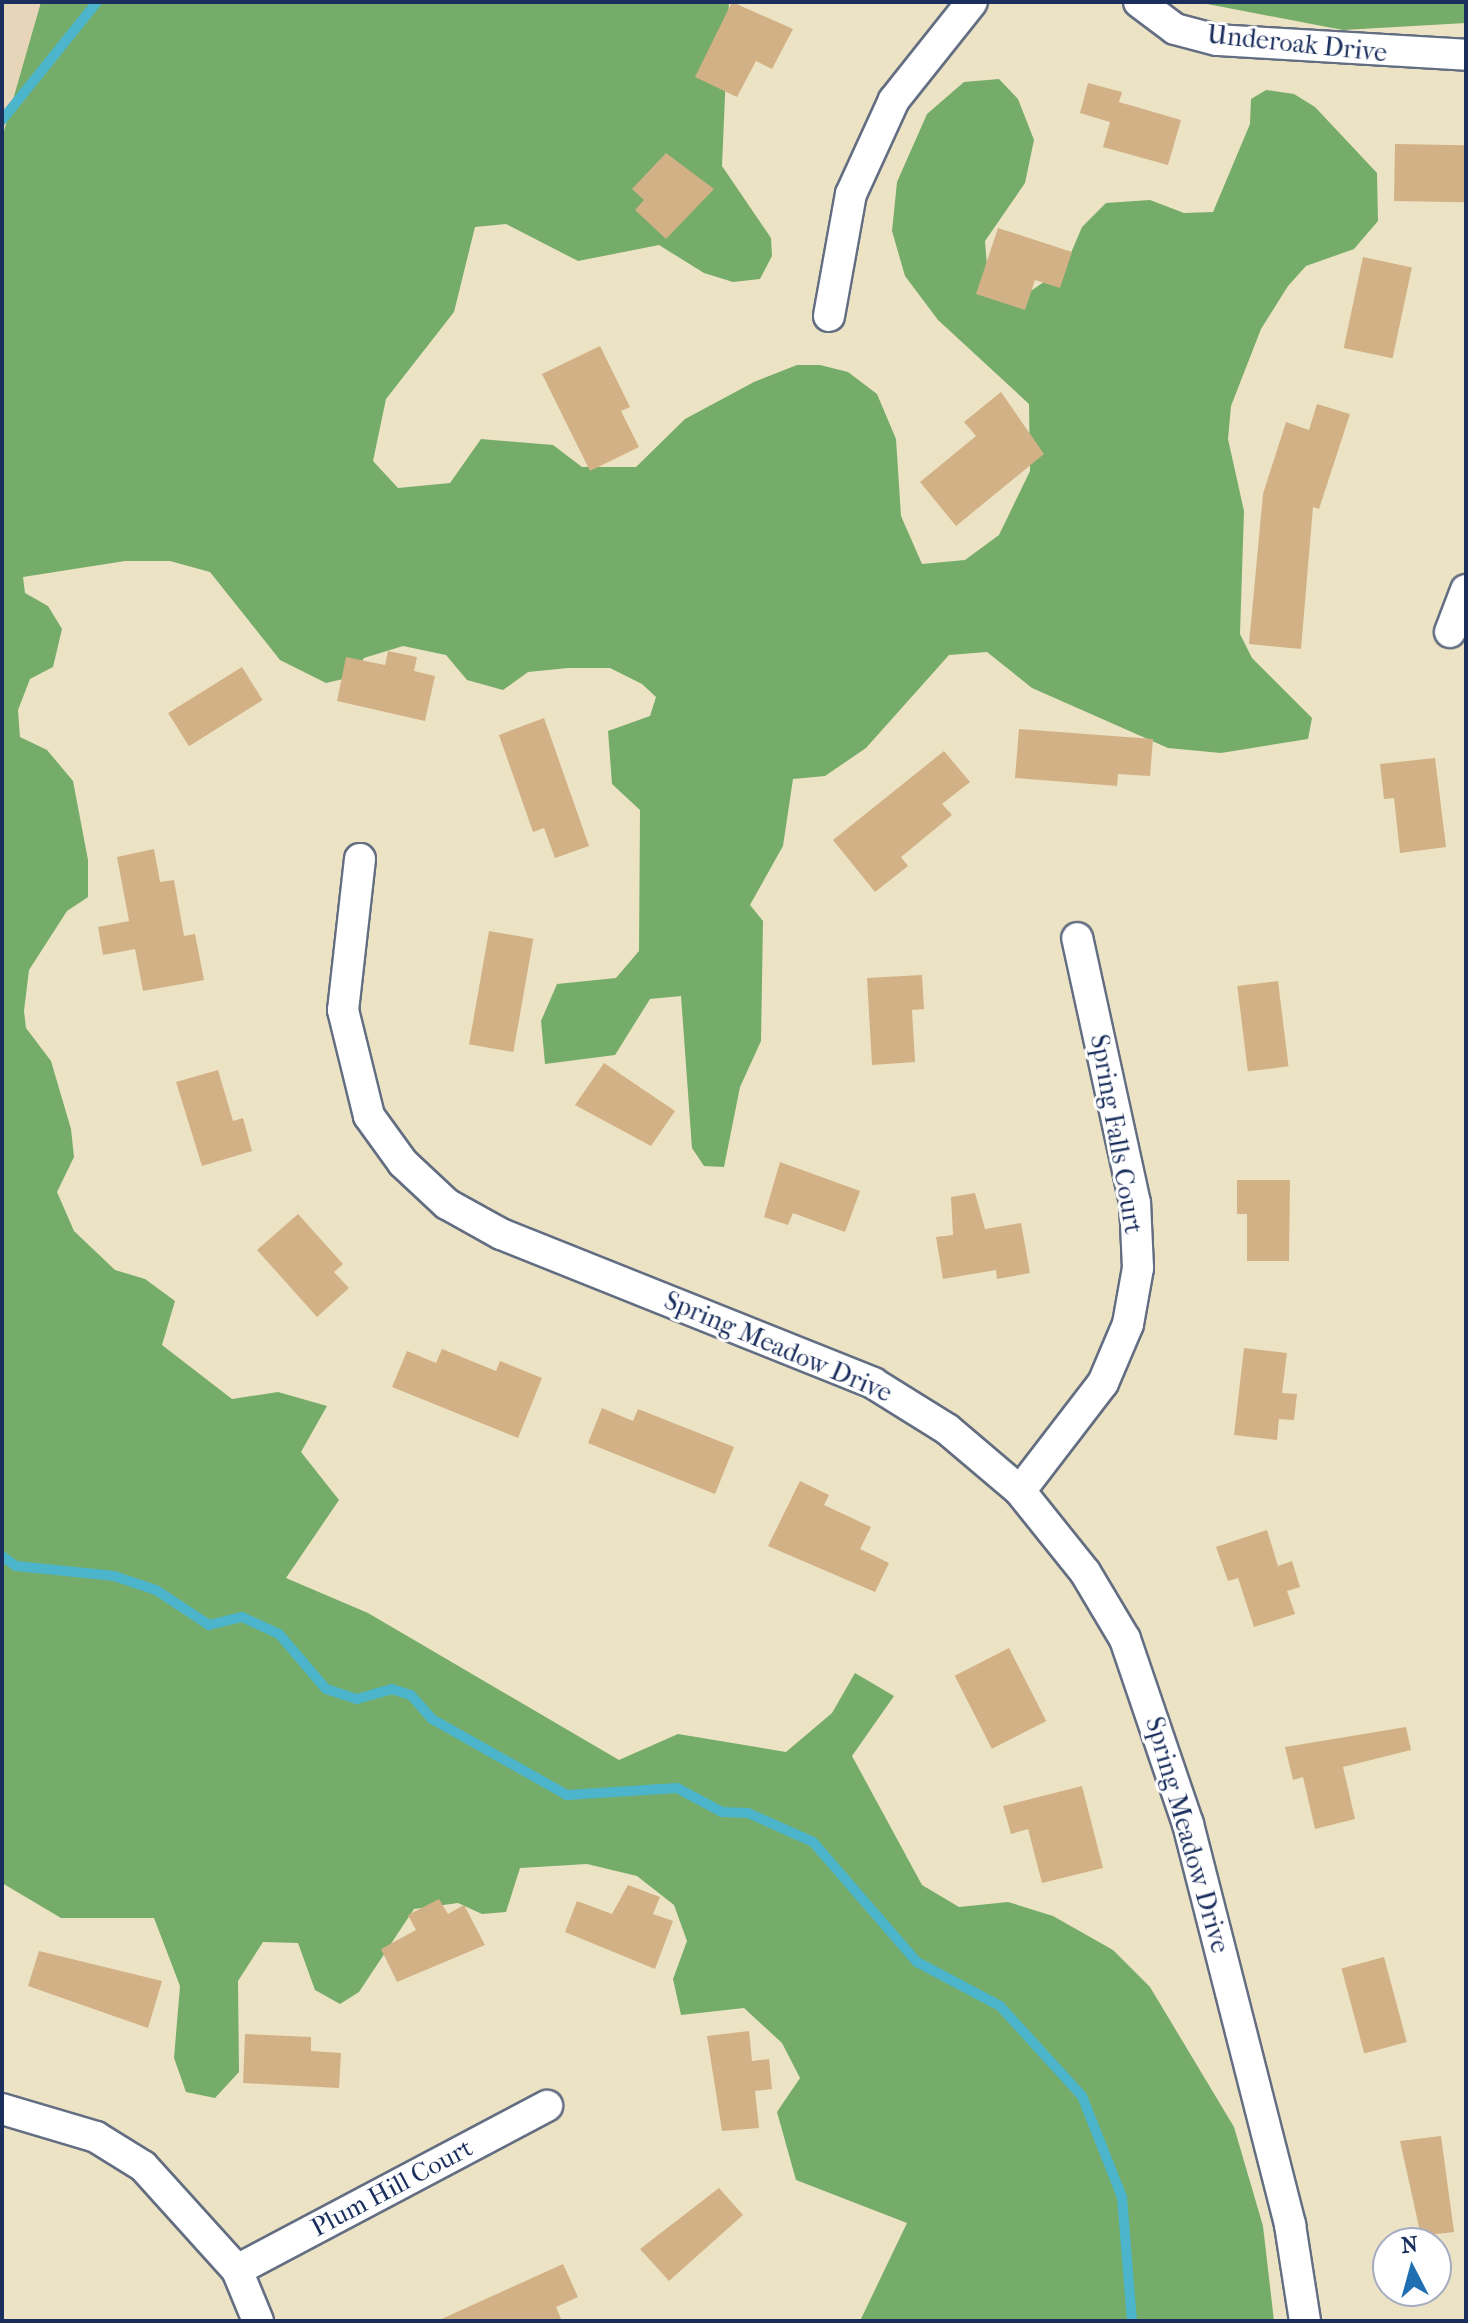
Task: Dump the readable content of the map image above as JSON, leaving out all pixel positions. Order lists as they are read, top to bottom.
{
  "streets": {
    "street": [
      "Underoak Drive",
      "Spring Falls Court",
      "Spring Meadow Drive",
      "Plum Hill Court"
    ]
  },
  "crossings": [
    ["Spring Falls Court", "Spring Meadow Drive"]
  ],
  "north": "top"
}
